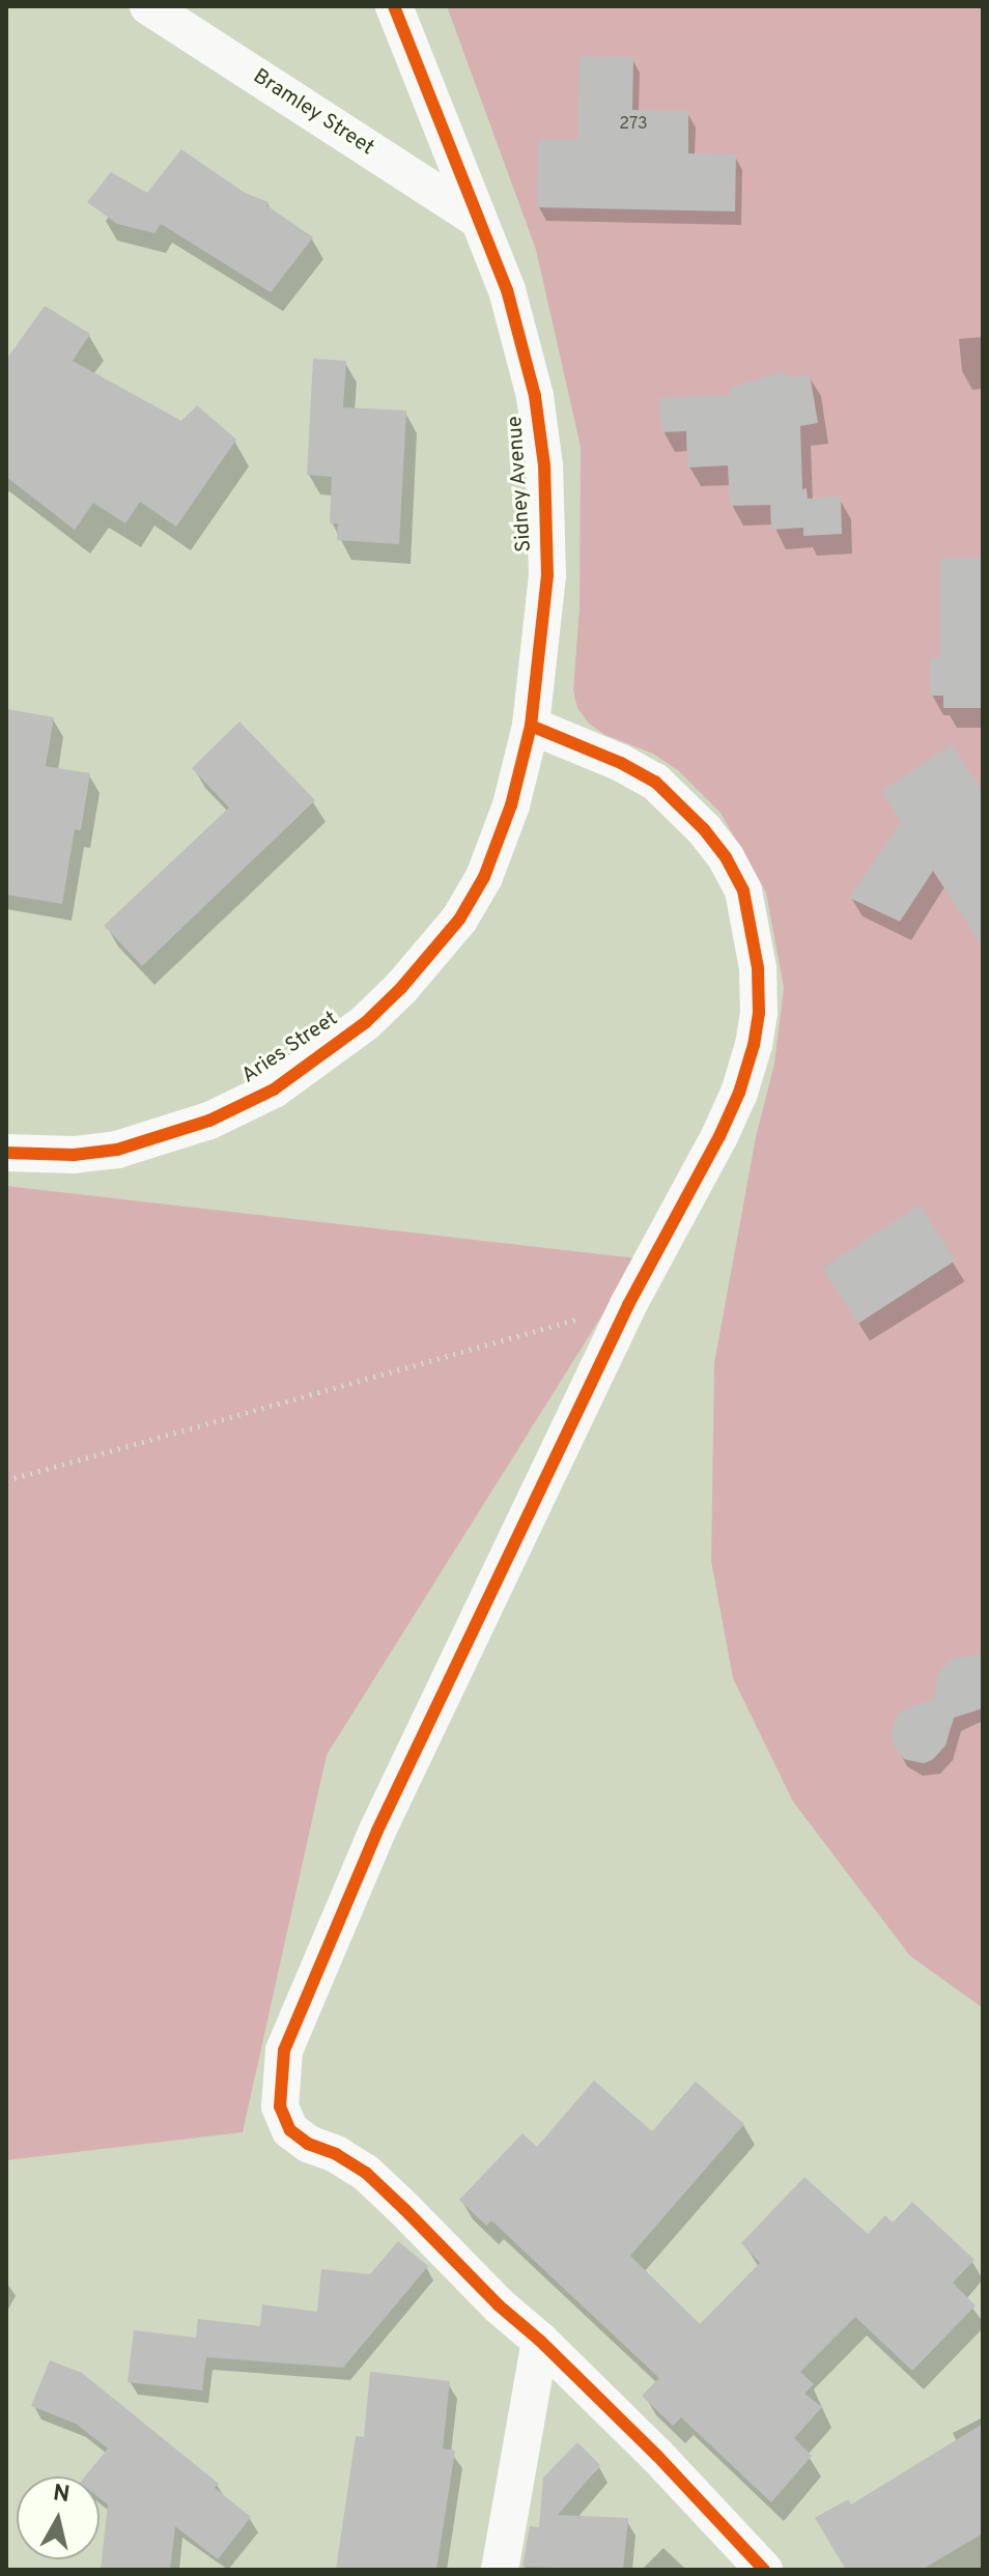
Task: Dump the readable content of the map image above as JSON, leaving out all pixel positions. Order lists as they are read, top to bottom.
{
  "streets": {
    "street": ["Bramley Street", "Sidney Avenue", "Aries Street"]
  },
  "crossings": [
    ["Bramley Street", "Sidney Avenue"],
    ["Sidney Avenue", "Aries Street"]
  ],
  "house_numbers": ["273"],
  "north": "top"
}
